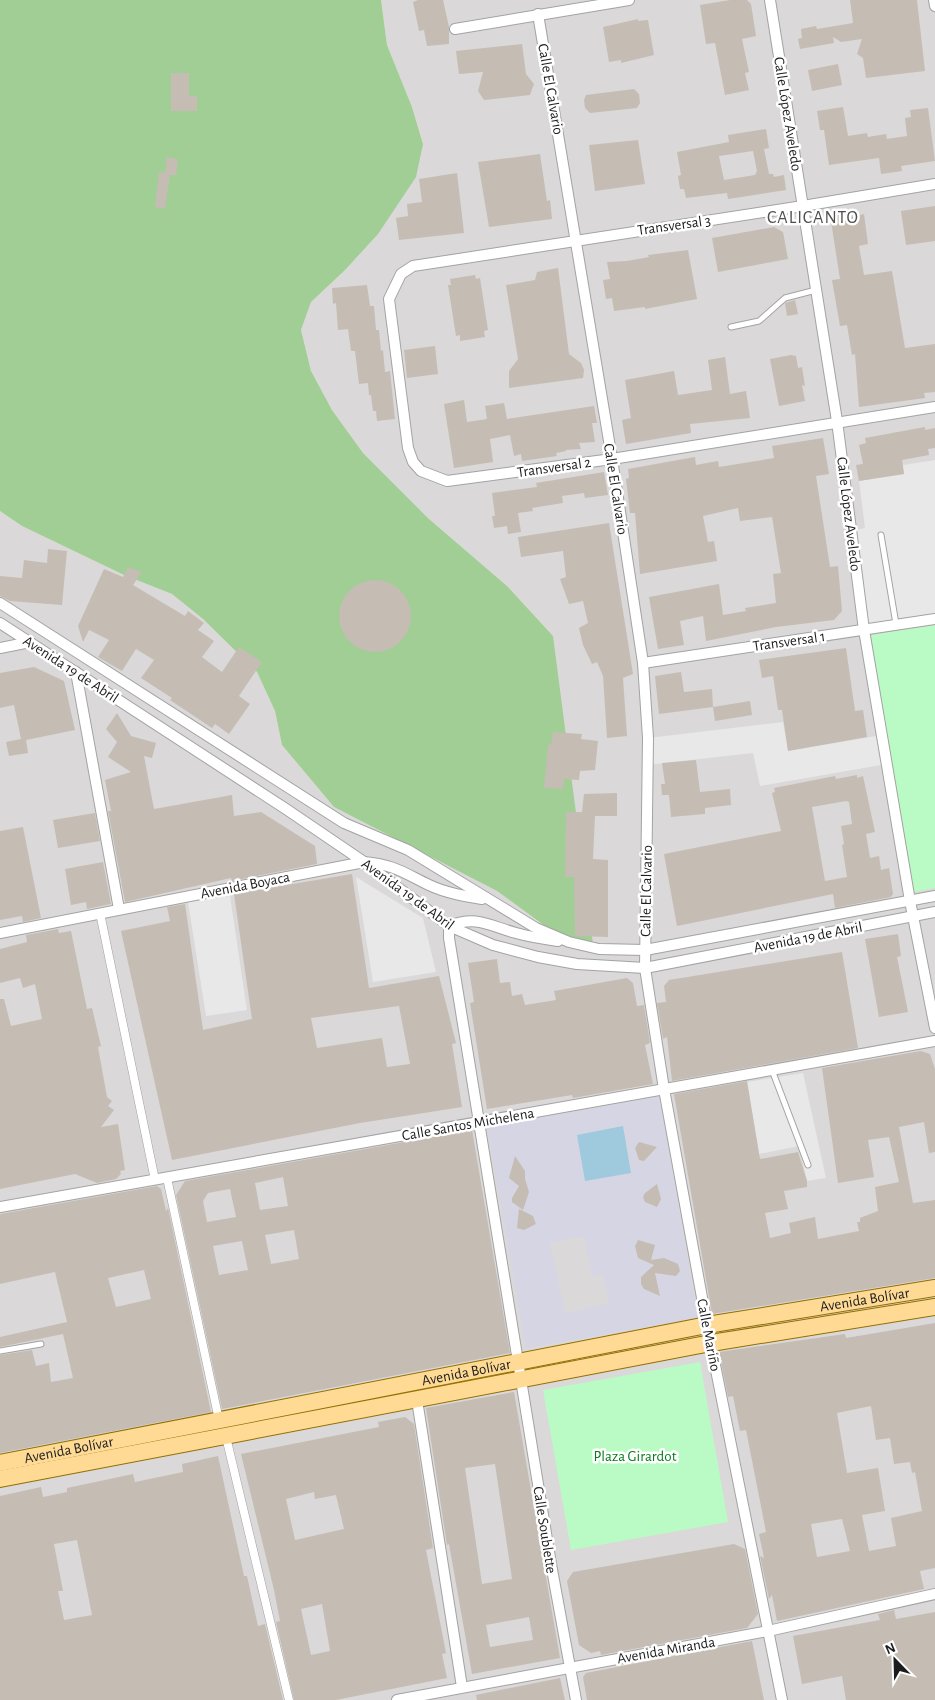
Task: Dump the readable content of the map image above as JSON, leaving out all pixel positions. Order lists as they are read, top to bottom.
{
  "streets": {
    "main road": ["Avenida Bolívar"],
    "street": [
      "Calle El Calvario",
      "Calle López Aveledo",
      "Transversal 3",
      "Transversal 2",
      "Transversal 1",
      "Avenida 19 de Abril",
      "Avenida Boyaca",
      "Calle Santos Michelena",
      "Calle Mariño",
      "Calle Soublette",
      "Avenida Miranda"
    ]
  },
  "crossings": [
    ["Calle El Calvario", "Transversal 3"],
    ["Calle El Calvario", "Transversal 2"],
    ["Calle El Calvario", "Transversal 1"],
    ["Calle El Calvario", "Avenida 19 de Abril"],
    ["Calle El Calvario", "Calle Mariño"],
    ["Calle López Aveledo", "Transversal 3"],
    ["Calle López Aveledo", "Transversal 2"],
    ["Calle López Aveledo", "Transversal 1"],
    ["Calle López Aveledo", "Avenida 19 de Abril"],
    ["Transversal 3", "Transversal 2"],
    ["Avenida 19 de Abril", "Avenida Boyaca"],
    ["Avenida 19 de Abril", "Calle Mariño"],
    ["Avenida 19 de Abril", "Calle Soublette"],
    ["Calle Santos Michelena", "Calle Mariño"],
    ["Calle Santos Michelena", "Calle Soublette"],
    ["Avenida Bolívar", "Calle Mariño"],
    ["Avenida Bolívar", "Calle Soublette"],
    ["Calle Mariño", "Avenida Miranda"],
    ["Calle Soublette", "Avenida Miranda"]
  ],
  "districts": ["CALICANTO"],
  "parks": ["Plaza Girardot"],
  "north": "top left"
}
